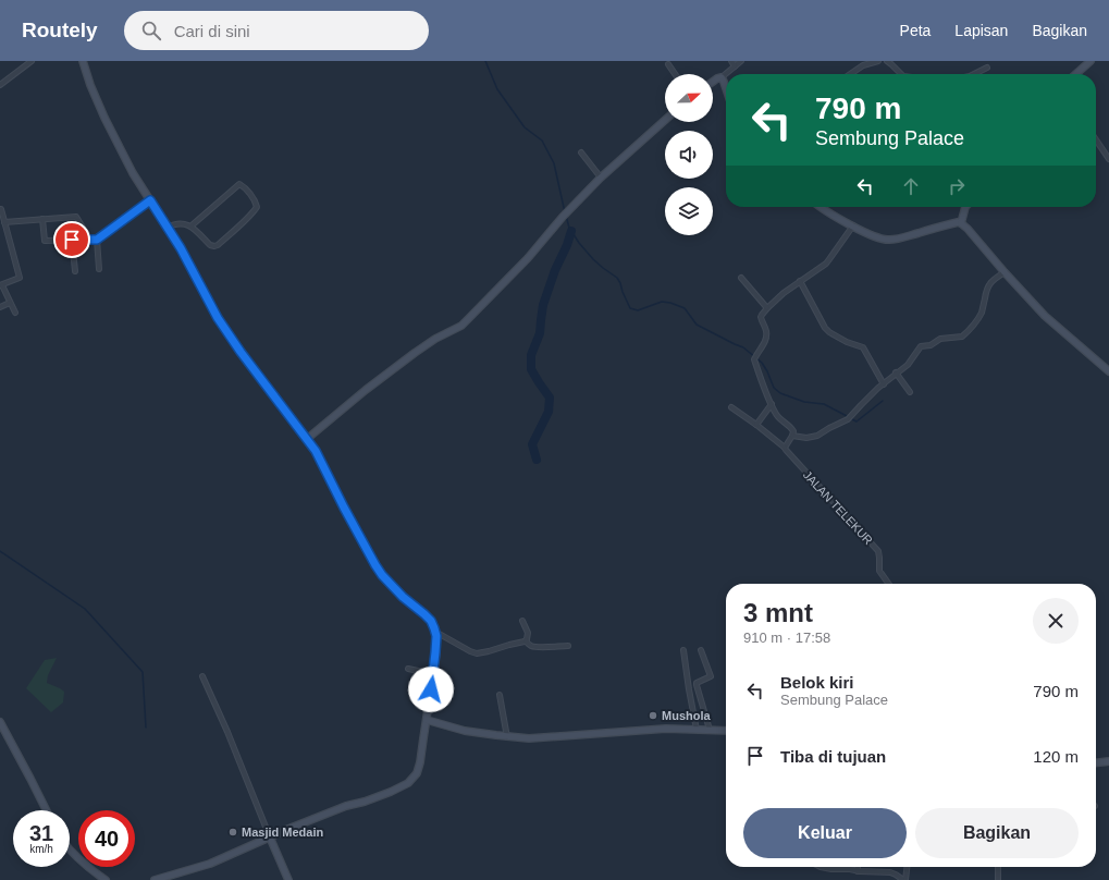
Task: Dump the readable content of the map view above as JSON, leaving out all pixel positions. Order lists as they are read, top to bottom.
{
  "streets": {
    "street": ["JALAN TELEKUR"]
  },
  "places": ["Mushola", "Masjid Medain"],
  "north": "right",
  "page": {
    "header": "Routely",
    "search": "Cari di sini",
    "nav": ["Peta", "Lapisan", "Bagikan"],
    "turn": ["790 m", "Sembung Palace"],
    "heading": ["3 mnt", "910 m · 17:58"],
    "list": [
      {
        "name": "Belok kiri",
        "note": "Sembung Palace",
        "value": "790 m"
      },
      {
        "name": "Tiba di tujuan",
        "value": "120 m"
      }
    ],
    "buttons": ["Keluar", "Bagikan"],
    "speed": "31 km/h",
    "limit": "40"
  }
}
